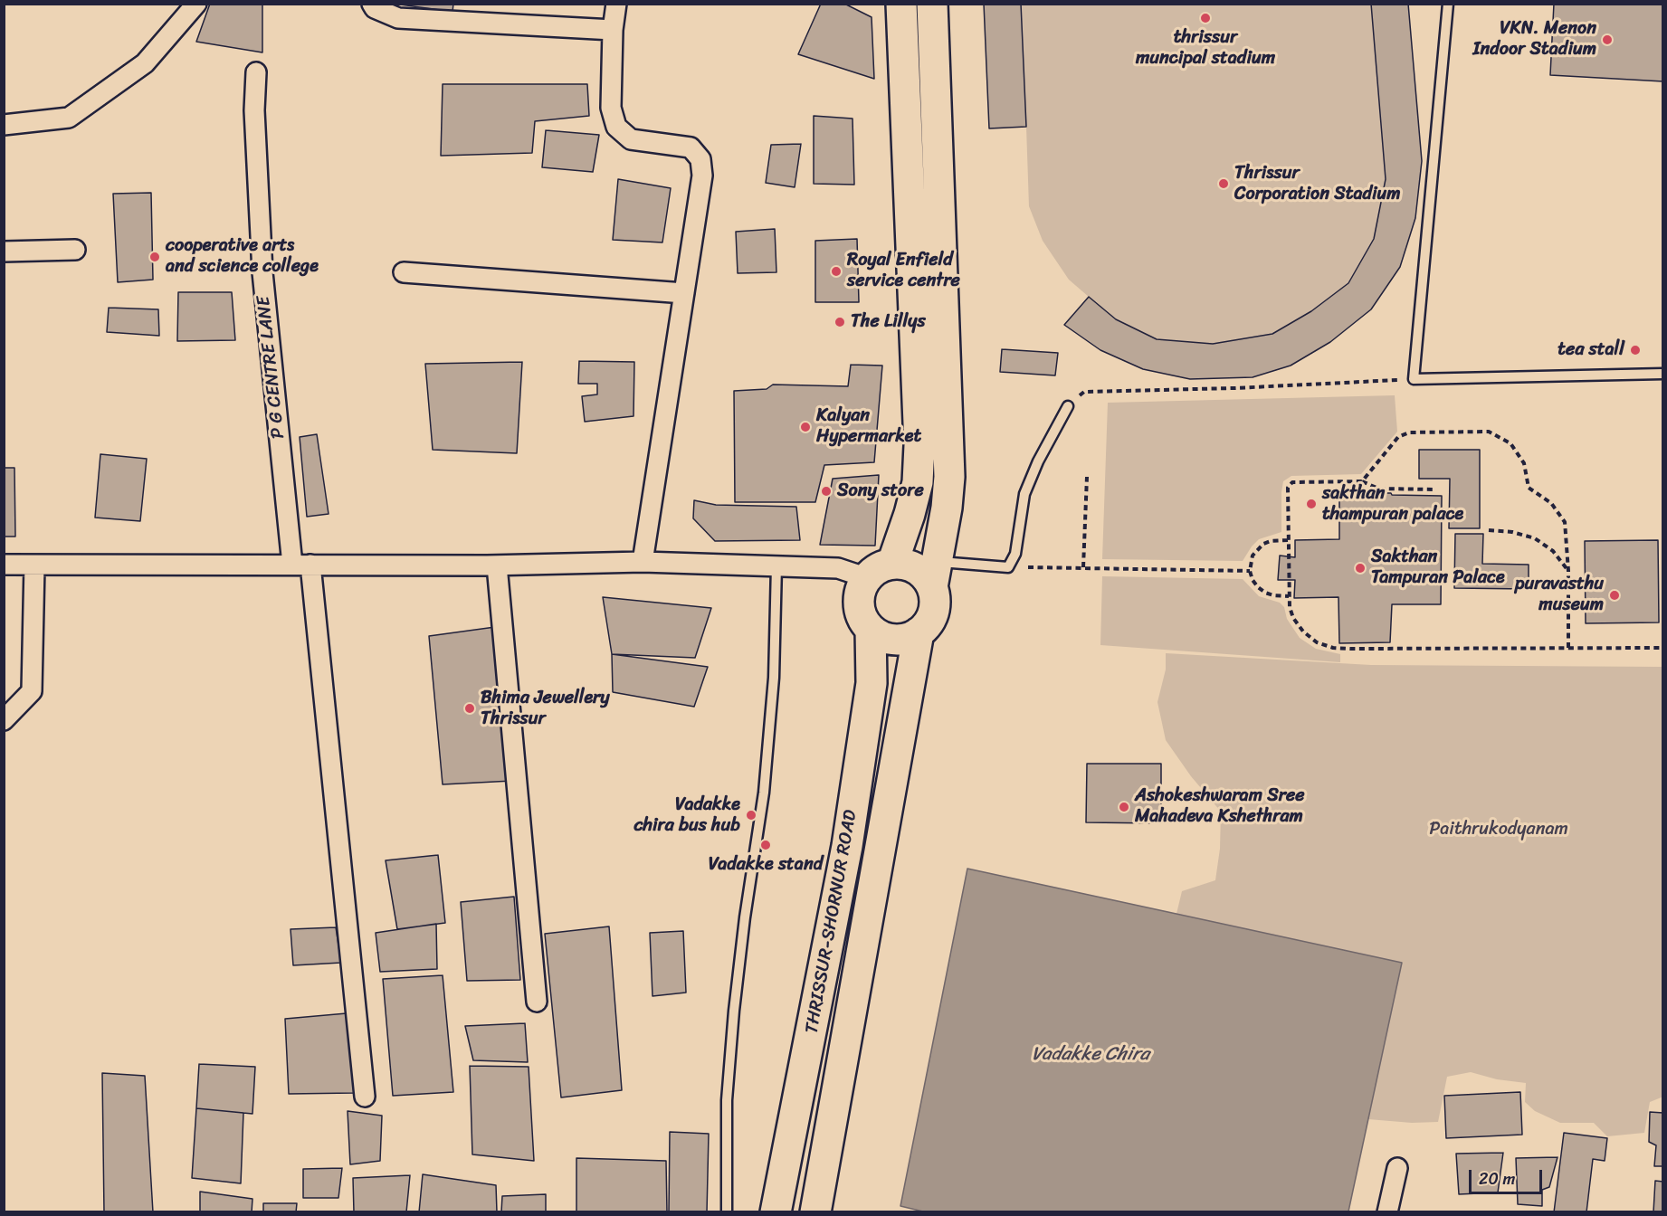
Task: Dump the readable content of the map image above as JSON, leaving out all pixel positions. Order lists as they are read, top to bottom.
{
  "streets": {
    "main road": ["THRISSUR-SHORNUR ROAD"],
    "street": ["P G CENTRE LANE"]
  },
  "water": ["Vadakke Chira"],
  "parks": ["Paithrukodyanam"],
  "places": [
    "thrissur muncipal stadium",
    "VKN. Menon Indoor Stadium",
    "Thrissur Corporation Stadium",
    "cooperative arts and science college",
    "Royal Enfield service centre",
    "The Lillys",
    "tea stall",
    "Kalyan Hypermarket",
    "Sony store",
    "sakthan thampuran palace",
    "Sakthan Tampuran Palace",
    "puravasthu museum",
    "Bhima Jewellery Thrissur",
    "Ashokeshwaram Sree Mahadeva Kshethram",
    "Vadakke chira bus hub",
    "Vadakke stand"
  ],
  "scale_bar": "20 m"
}
